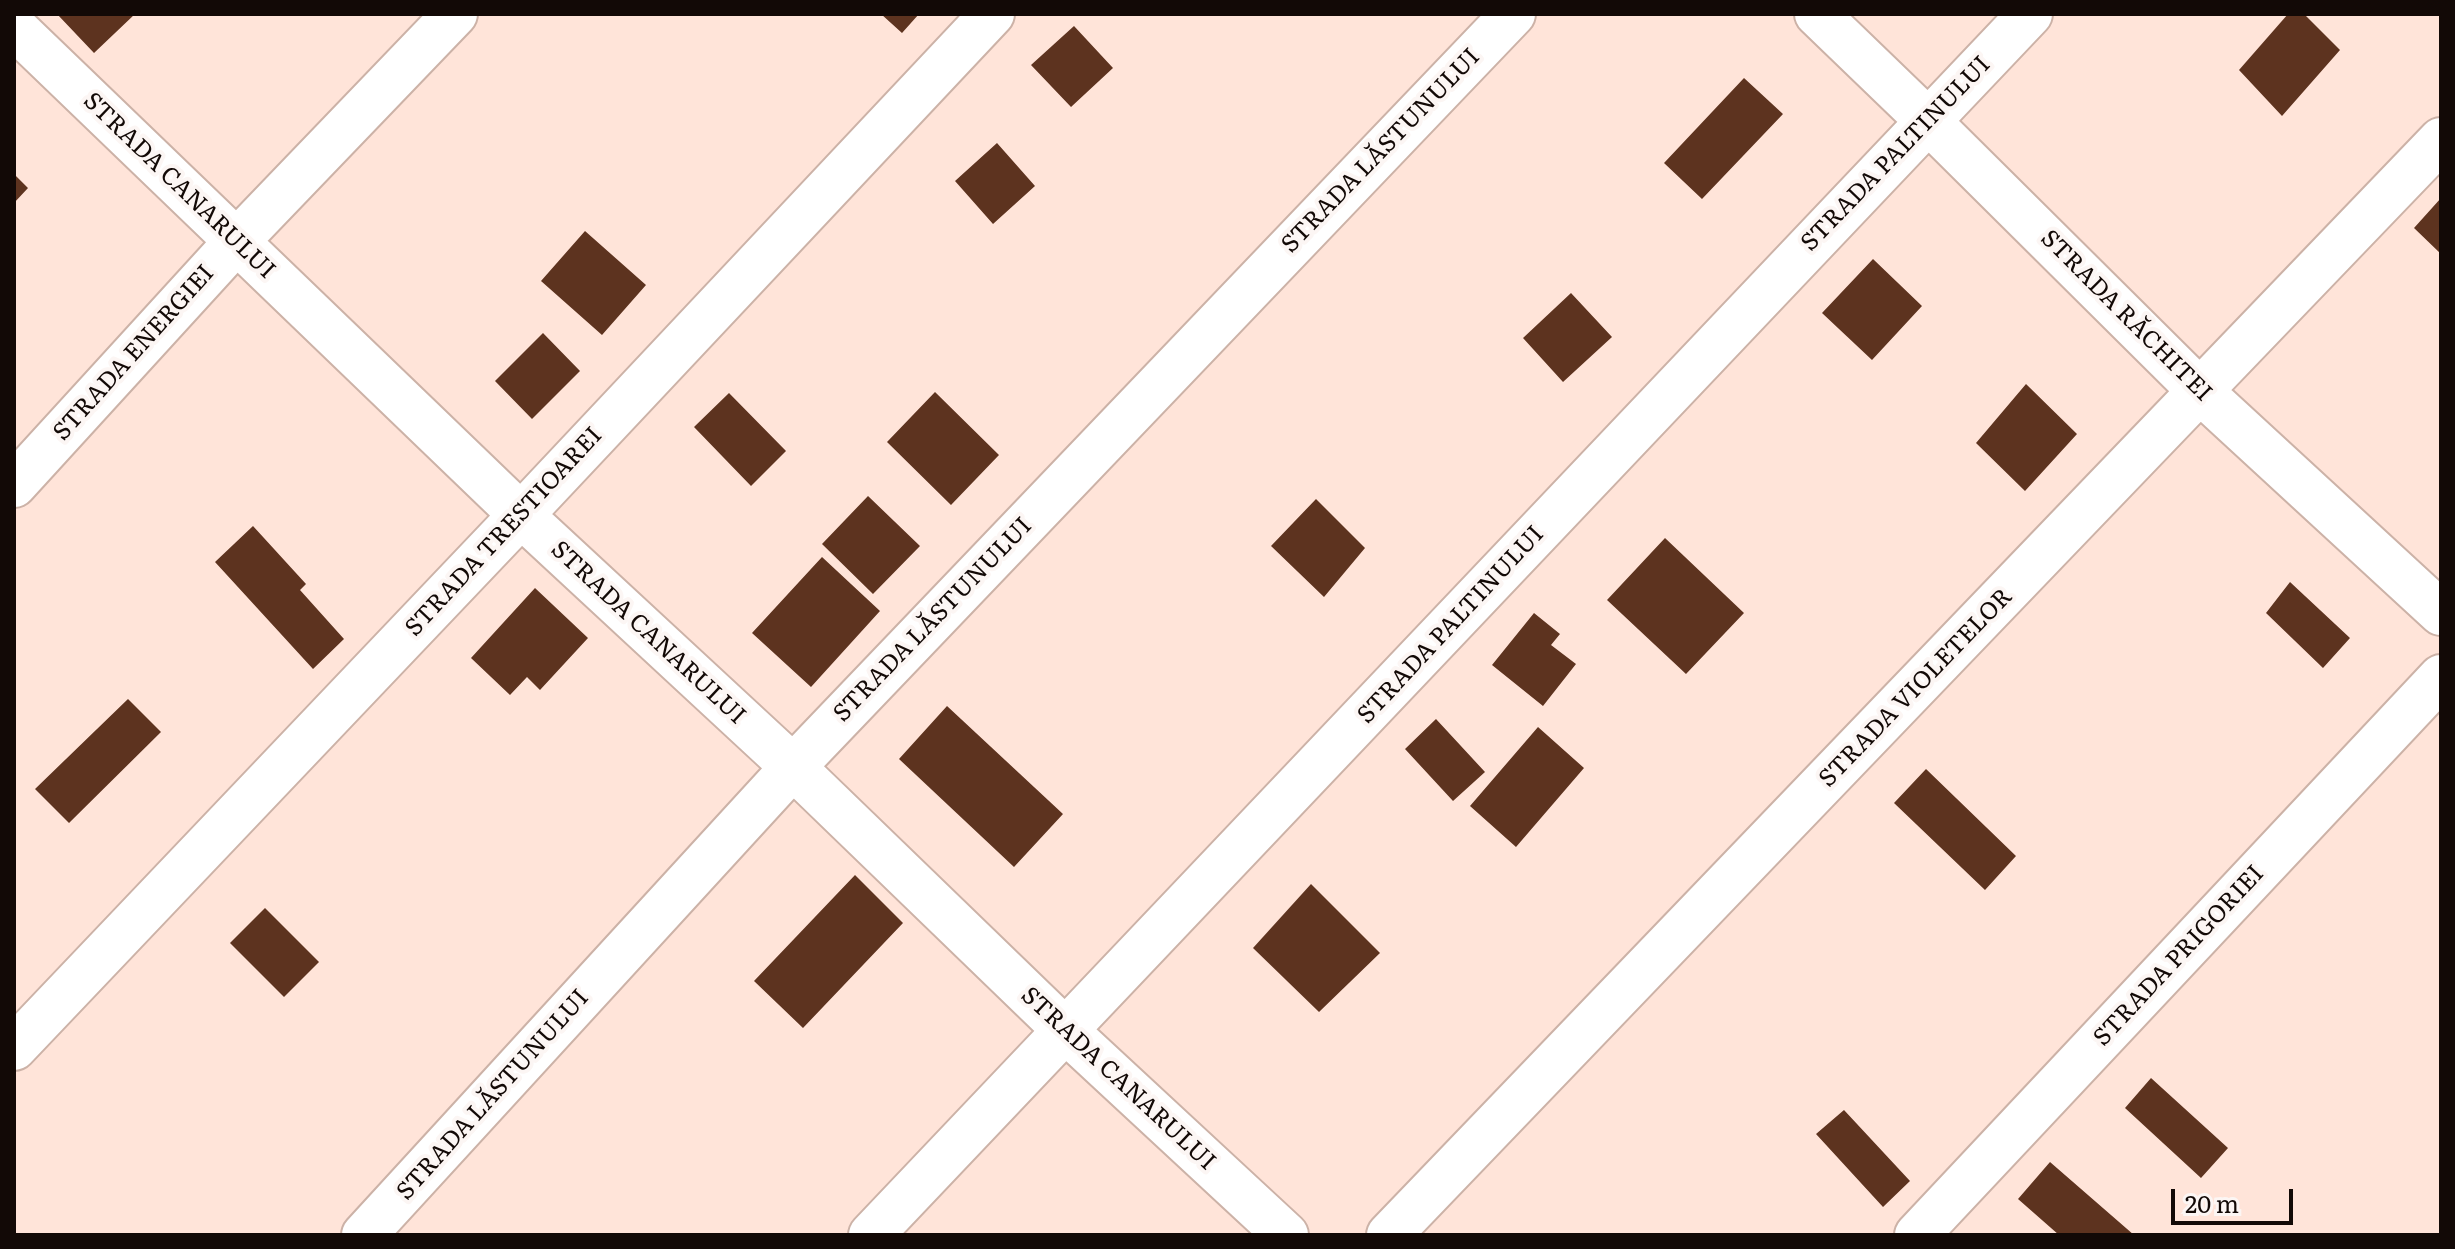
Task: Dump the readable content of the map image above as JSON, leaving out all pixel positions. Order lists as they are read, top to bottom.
{
  "streets": {
    "street": [
      "STRADA LĂSTUNULUI",
      "STRADA PALTINULUI",
      "STRADA CANARULUI",
      "STRADA RĂCHITEI",
      "STRADA ENERGIEI",
      "STRADA TRESTIOAREI",
      "STRADA VIOLETELOR",
      "STRADA PRIGORIEI"
    ]
  },
  "crossings": [
    ["STRADA LĂSTUNULUI", "STRADA CANARULUI"],
    ["STRADA PALTINULUI", "STRADA CANARULUI"],
    ["STRADA PALTINULUI", "STRADA RĂCHITEI"],
    ["STRADA CANARULUI", "STRADA ENERGIEI"],
    ["STRADA CANARULUI", "STRADA TRESTIOAREI"],
    ["STRADA RĂCHITEI", "STRADA VIOLETELOR"]
  ],
  "scale_bar": "20 m"
}
